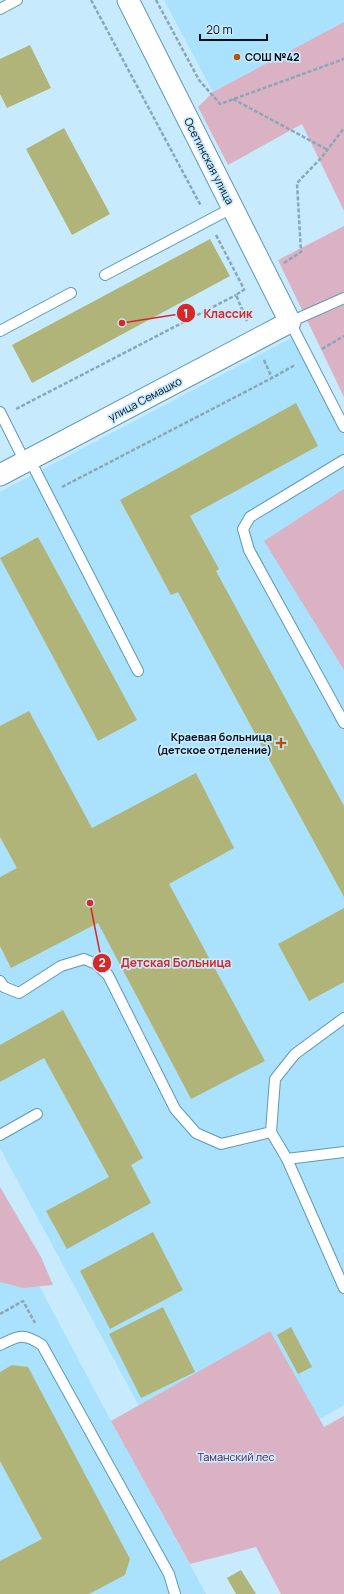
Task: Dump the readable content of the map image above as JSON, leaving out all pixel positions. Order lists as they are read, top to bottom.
{
  "streets": {
    "street": ["Осетинская улица", "улица Семашко"]
  },
  "crossings": [
    ["Осетинская улица", "улица Семашко"]
  ],
  "parks": ["Таманский лес"],
  "places": {
    "other": ["СОШ №42", "Классик", "Детская Больница"],
    "health": ["Краевая больница (детское отделение)"]
  },
  "scale_bar": "20 m"
}
